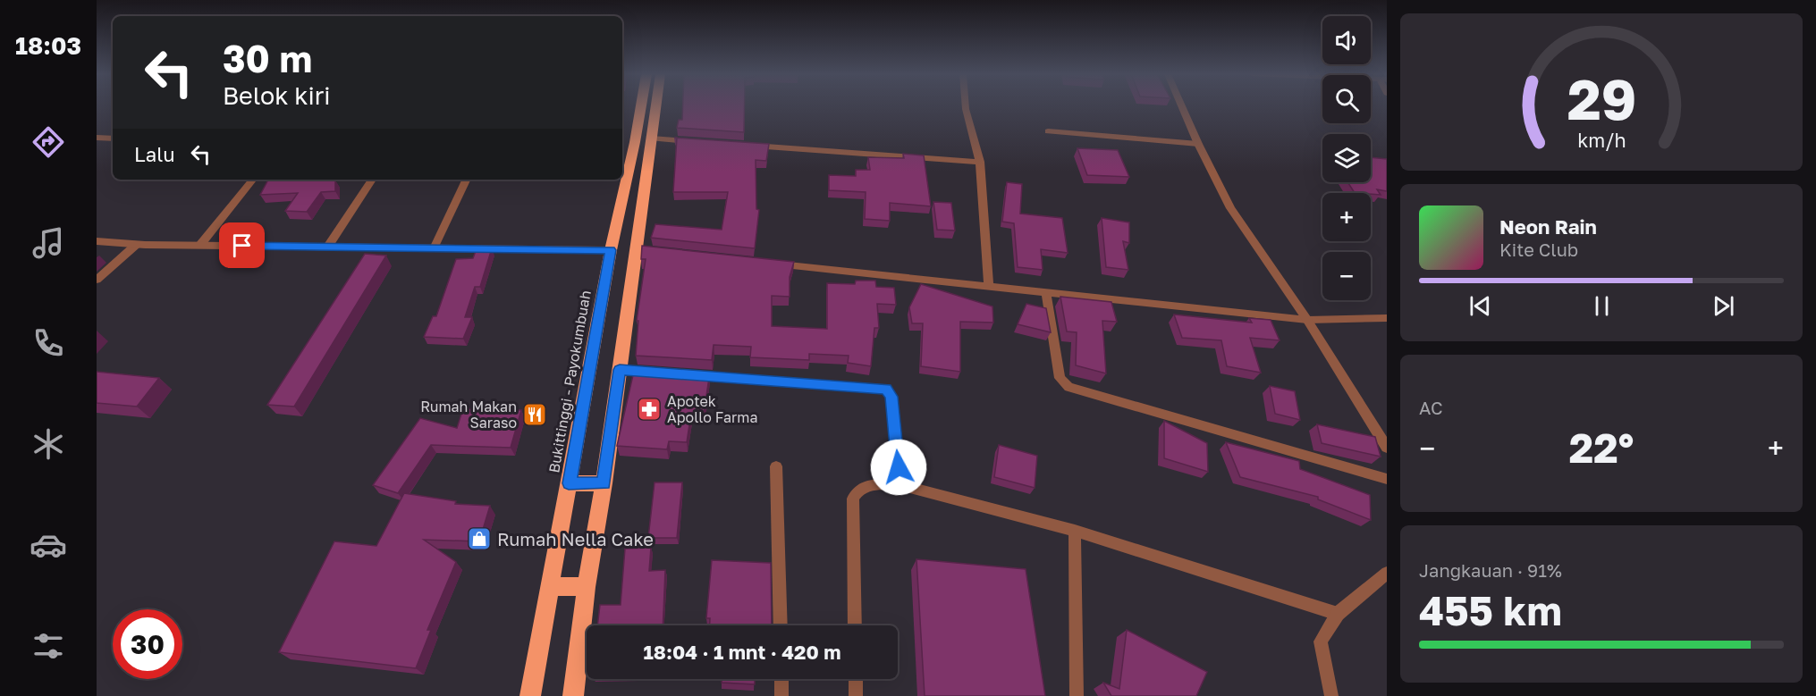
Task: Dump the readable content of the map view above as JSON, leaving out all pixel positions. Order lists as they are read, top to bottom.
{
  "streets": {
    "highway": ["Bukittinggi - Payokumbuah"]
  },
  "places": {
    "pharmacy": ["Apotek Apollo Farma"],
    "restaurant": ["Rumah Makan Saraso"],
    "shop": ["Rumah Nella Cake"]
  },
  "page": {
    "tabs": "18:03",
    "map_buttons": ["+", "−"],
    "turn": ["30 m", "Belok kiri"],
    "then": "Lalu",
    "song": ["Neon Rain", "Kite Club"],
    "tile": [
      "AC",
      ["Jangkauan · 91%", "455 km"]
    ],
    "heat": ["−", "22°", "+"],
    "limit": "30",
    "trip": "18:04 · 1 mnt · 420 m",
    "gauge": ["29", "km/h"]
  }
}
